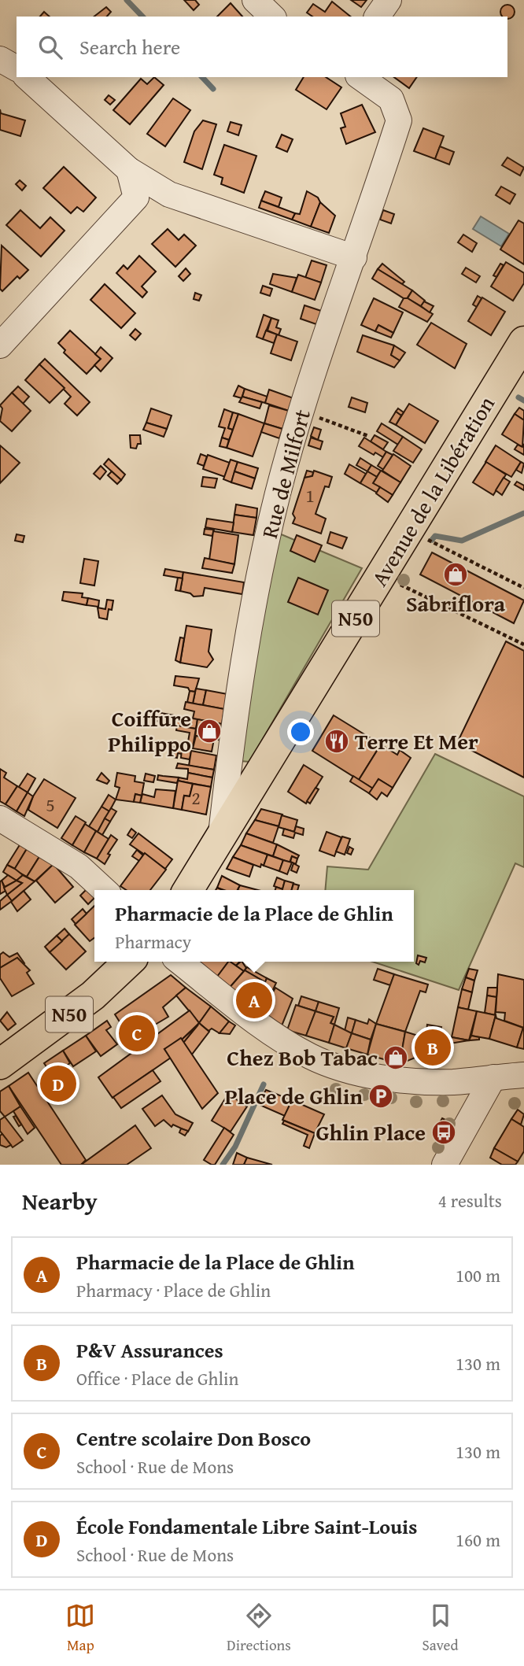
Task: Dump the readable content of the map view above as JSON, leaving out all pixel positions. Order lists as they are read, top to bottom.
{
  "streets": {
    "main road": ["Avenue de la Libération", "N50"],
    "street": ["Rue de Milfort"]
  },
  "crossings": [
    ["Rue de Milfort", "Avenue de la Libération"]
  ],
  "places": {
    "shop": ["Sabriflora", "Coiffure Philippo", "Chez Bob Tabac"],
    "restaurant": ["Terre Et Mer"],
    "parking": ["Place de Ghlin"],
    "bus stop": ["Ghlin Place"]
  },
  "house_numbers": ["1", "2", "5"],
  "page": {
    "search": "Search here",
    "popup": ["Pharmacie de la Place de Ghlin", "Pharmacy"],
    "pins": [
      "A",
      "C",
      "B",
      "D"
    ],
    "heading": ["Nearby", "4 results"],
    "list": [
      {
        "mark": "A",
        "name": "Pharmacie de la Place de Ghlin",
        "note": "Pharmacy · Place de Ghlin",
        "value": "100 m"
      },
      {
        "mark": "B",
        "name": "P&V Assurances",
        "note": "Office · Place de Ghlin",
        "value": "130 m"
      },
      {
        "mark": "C",
        "name": "Centre scolaire Don Bosco",
        "note": "School · Rue de Mons",
        "value": "130 m"
      },
      {
        "mark": "D",
        "name": "École Fondamentale Libre Saint-Louis",
        "note": "School · Rue de Mons",
        "value": "160 m"
      }
    ],
    "nav": ["Map", "Directions", "Saved"]
  }
}
